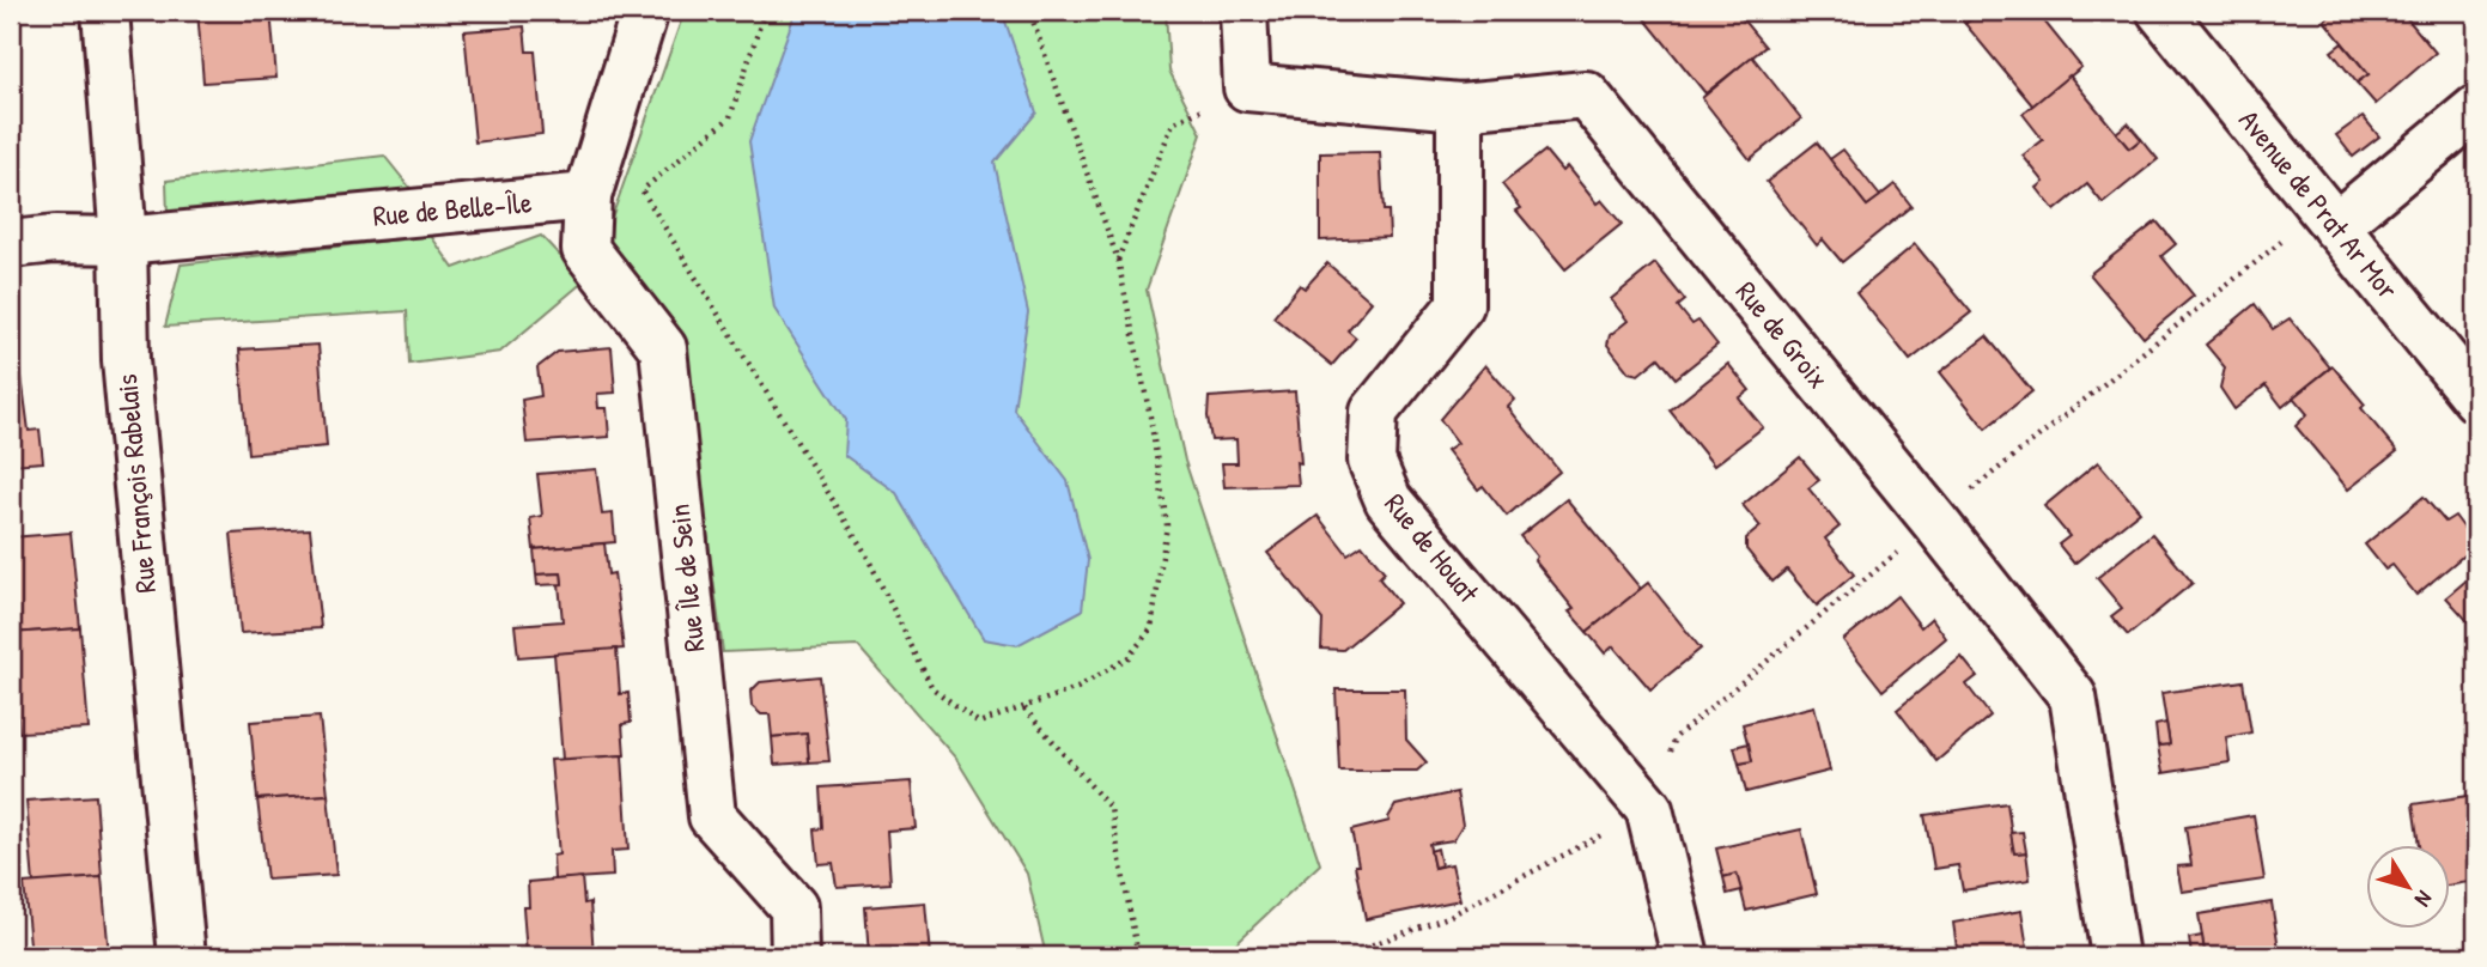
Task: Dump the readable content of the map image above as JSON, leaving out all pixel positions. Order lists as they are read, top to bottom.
{
  "streets": {
    "street": [
      "Avenue de Prat Ar Mor",
      "Rue de Belle-Île",
      "Rue de Groix",
      "Rue François Rabelais",
      "Rue de Houat",
      "Rue Île de Sein"
    ]
  },
  "crossings": [
    ["Rue de Belle-Île", "Rue François Rabelais"],
    ["Rue de Belle-Île", "Rue Île de Sein"],
    ["Rue de Groix", "Rue de Houat"]
  ],
  "north": "bottom right"
}
